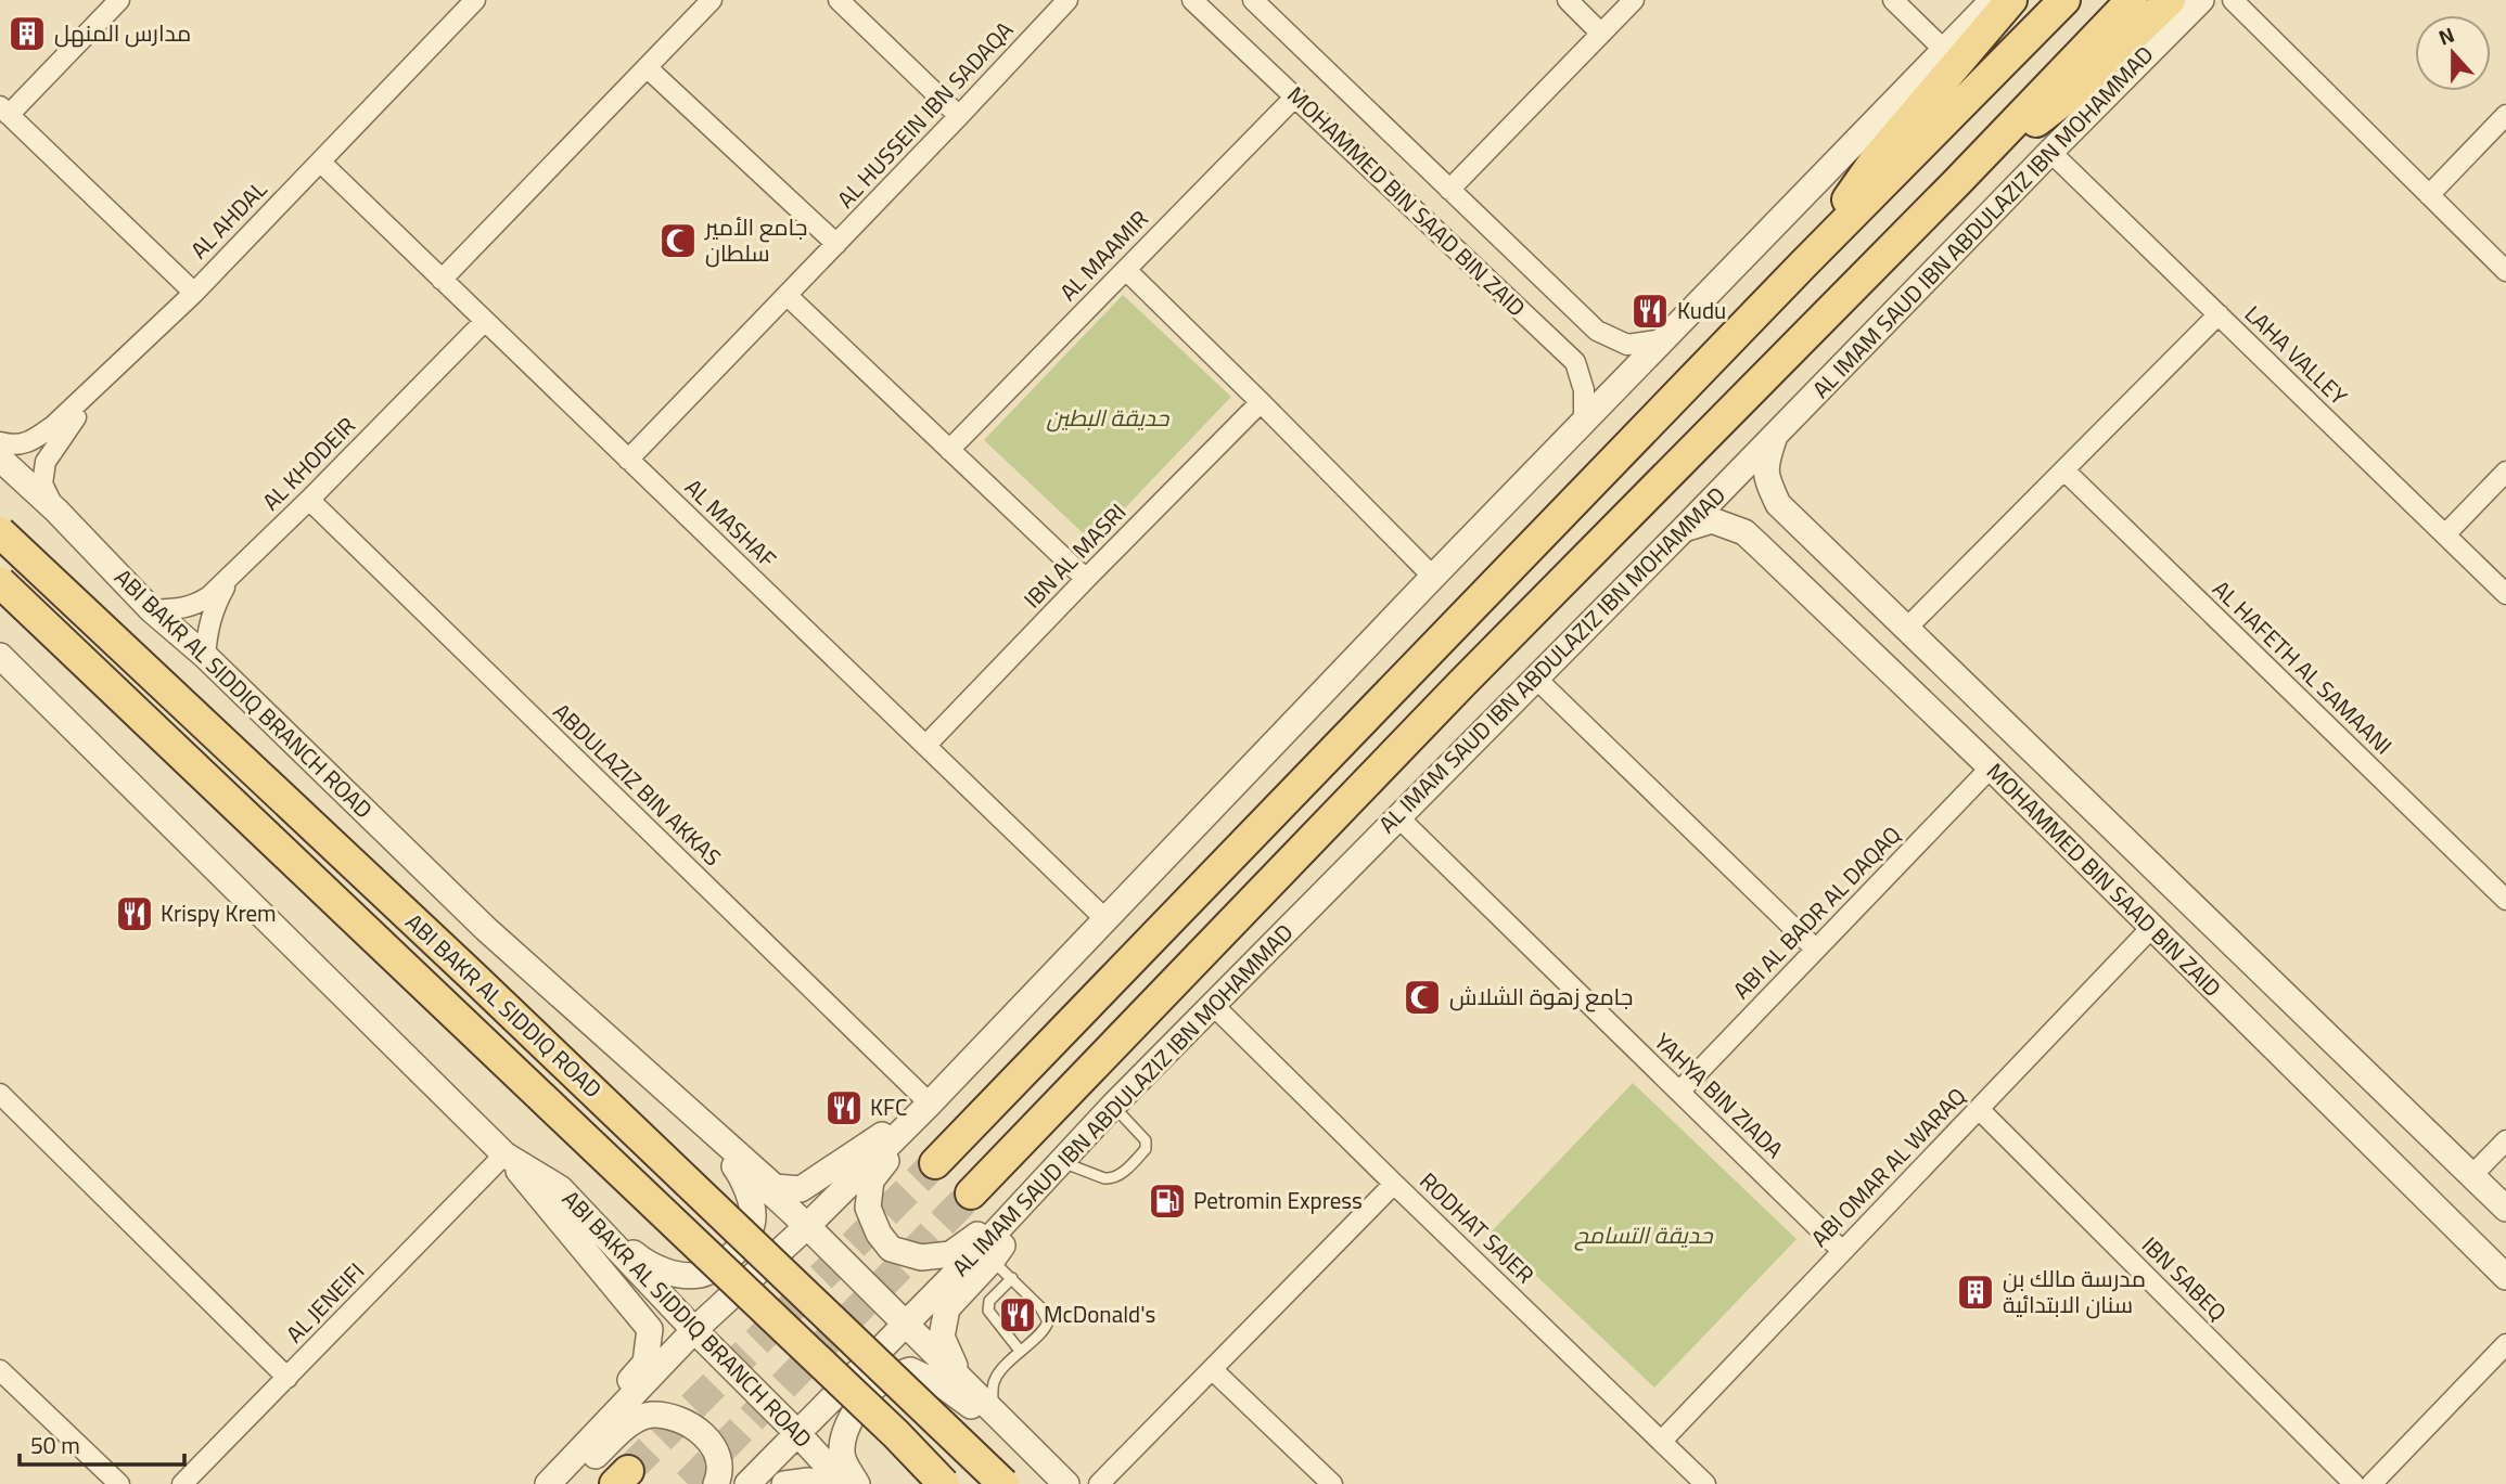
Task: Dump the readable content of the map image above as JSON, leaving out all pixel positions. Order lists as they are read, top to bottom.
{
  "streets": {
    "main road": ["AL IMAM SAUD IBN ABDULAZIZ IBN MOHAMMAD", "ABI BAKR AL SIDDIQ ROAD"],
    "street": [
      "AL HUSSEIN IBN SADAQA",
      "MOHAMMED BIN SAAD BIN ZAID",
      "AL AHDAL",
      "AL MAAMIR",
      "LAHA VALLEY",
      "AL KHODEIR",
      "AL MASHAF",
      "IBN AL MASRI",
      "AL HAFETH AL SAMAANI",
      "ABI BAKR AL SIDDIQ BRANCH ROAD",
      "ABDULAZIZ BIN AKKAS",
      "ABI AL BADR AL DAQAQ",
      "YAHYA BIN ZIADA",
      "ABI OMAR AL WARAQ",
      "RODHAT SAJER",
      "IBN SABEQ",
      "AL JENEIFI"
    ]
  },
  "crossings": [
    ["AL HUSSEIN IBN SADAQA", "AL MASHAF"],
    ["MOHAMMED BIN SAAD BIN ZAID", "AL IMAM SAUD IBN ABDULAZIZ IBN MOHAMMAD"],
    ["MOHAMMED BIN SAAD BIN ZAID", "AL MAAMIR"],
    ["MOHAMMED BIN SAAD BIN ZAID", "ABI AL BADR AL DAQAQ"],
    ["MOHAMMED BIN SAAD BIN ZAID", "ABI OMAR AL WARAQ"],
    ["AL AHDAL", "AL MASHAF"],
    ["AL IMAM SAUD IBN ABDULAZIZ IBN MOHAMMAD", "LAHA VALLEY"],
    ["AL IMAM SAUD IBN ABDULAZIZ IBN MOHAMMAD", "ABI BAKR AL SIDDIQ BRANCH ROAD"],
    ["AL IMAM SAUD IBN ABDULAZIZ IBN MOHAMMAD", "YAHYA BIN ZIADA"],
    ["AL IMAM SAUD IBN ABDULAZIZ IBN MOHAMMAD", "RODHAT SAJER"],
    ["AL KHODEIR", "AL MASHAF"],
    ["AL KHODEIR", "ABI BAKR AL SIDDIQ BRANCH ROAD"],
    ["AL KHODEIR", "ABDULAZIZ BIN AKKAS"],
    ["AL MASHAF", "IBN AL MASRI"],
    ["ABI BAKR AL SIDDIQ BRANCH ROAD", "ABDULAZIZ BIN AKKAS"],
    ["ABI BAKR AL SIDDIQ BRANCH ROAD", "AL JENEIFI"],
    ["ABI AL BADR AL DAQAQ", "YAHYA BIN ZIADA"],
    ["YAHYA BIN ZIADA", "ABI OMAR AL WARAQ"],
    ["ABI OMAR AL WARAQ", "RODHAT SAJER"],
    ["ABI OMAR AL WARAQ", "IBN SABEQ"]
  ],
  "parks": ["حديقة البطين", "حديقة التسامح"],
  "places": {
    "building": ["مدارس المنهل", "مدرسة مالك بن سنان الابتدائية"],
    "mosque": ["جامع الأمير سلطان", "جامع زهوة الشلاش"],
    "restaurant": [
      "Kudu",
      "Krispy Krem",
      "KFC",
      "McDonald's"
    ],
    "fuel station": ["Petromin Express"]
  },
  "scale_bar": "50 m",
  "north": "top"
}
